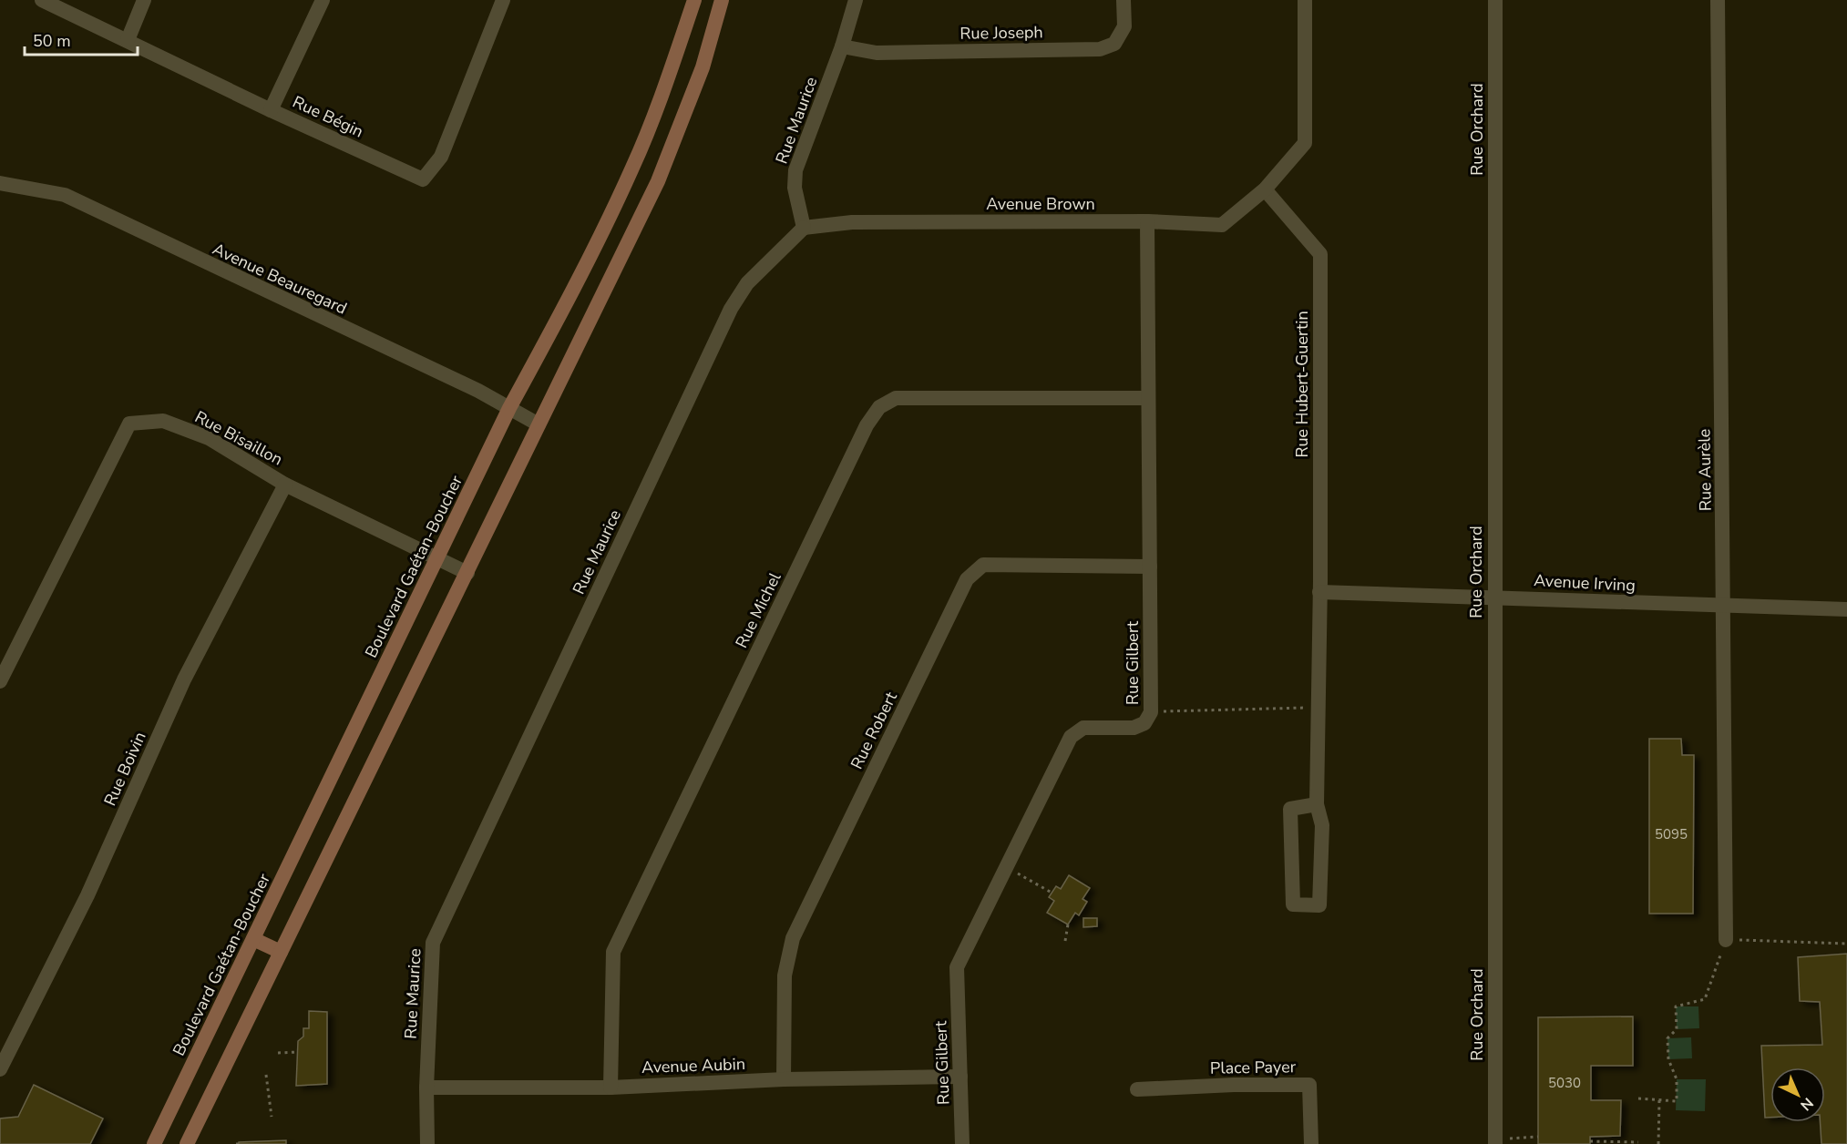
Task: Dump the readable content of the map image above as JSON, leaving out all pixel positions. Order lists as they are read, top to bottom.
{
  "streets": {
    "main road": ["Boulevard Gaétan-Boucher"],
    "street": [
      "Rue Joseph",
      "Rue Bégin",
      "Rue Maurice",
      "Rue Orchard",
      "Avenue Brown",
      "Avenue Beauregard",
      "Rue Hubert-Guertin",
      "Rue Bisaillon",
      "Rue Aurèle",
      "Avenue Irving",
      "Rue Michel",
      "Rue Gilbert",
      "Rue Robert",
      "Rue Boivin",
      "Avenue Aubin",
      "Place Payer"
    ]
  },
  "crossings": [
    ["Rue Joseph", "Rue Maurice"],
    ["Rue Maurice", "Avenue Brown"],
    ["Rue Maurice", "Avenue Aubin"],
    ["Rue Orchard", "Avenue Irving"],
    ["Avenue Brown", "Rue Hubert-Guertin"],
    ["Avenue Brown", "Rue Gilbert"],
    ["Avenue Beauregard", "Boulevard Gaétan-Boucher"],
    ["Rue Hubert-Guertin", "Avenue Irving"],
    ["Rue Bisaillon", "Boulevard Gaétan-Boucher"],
    ["Rue Bisaillon", "Rue Boivin"],
    ["Rue Aurèle", "Avenue Irving"],
    ["Rue Michel", "Rue Gilbert"],
    ["Rue Michel", "Avenue Aubin"],
    ["Rue Gilbert", "Rue Robert"],
    ["Rue Gilbert", "Avenue Aubin"],
    ["Rue Robert", "Avenue Aubin"]
  ],
  "house_numbers": ["5095", "5030"],
  "scale_bar": "50 m",
  "north": "bottom right"
}
